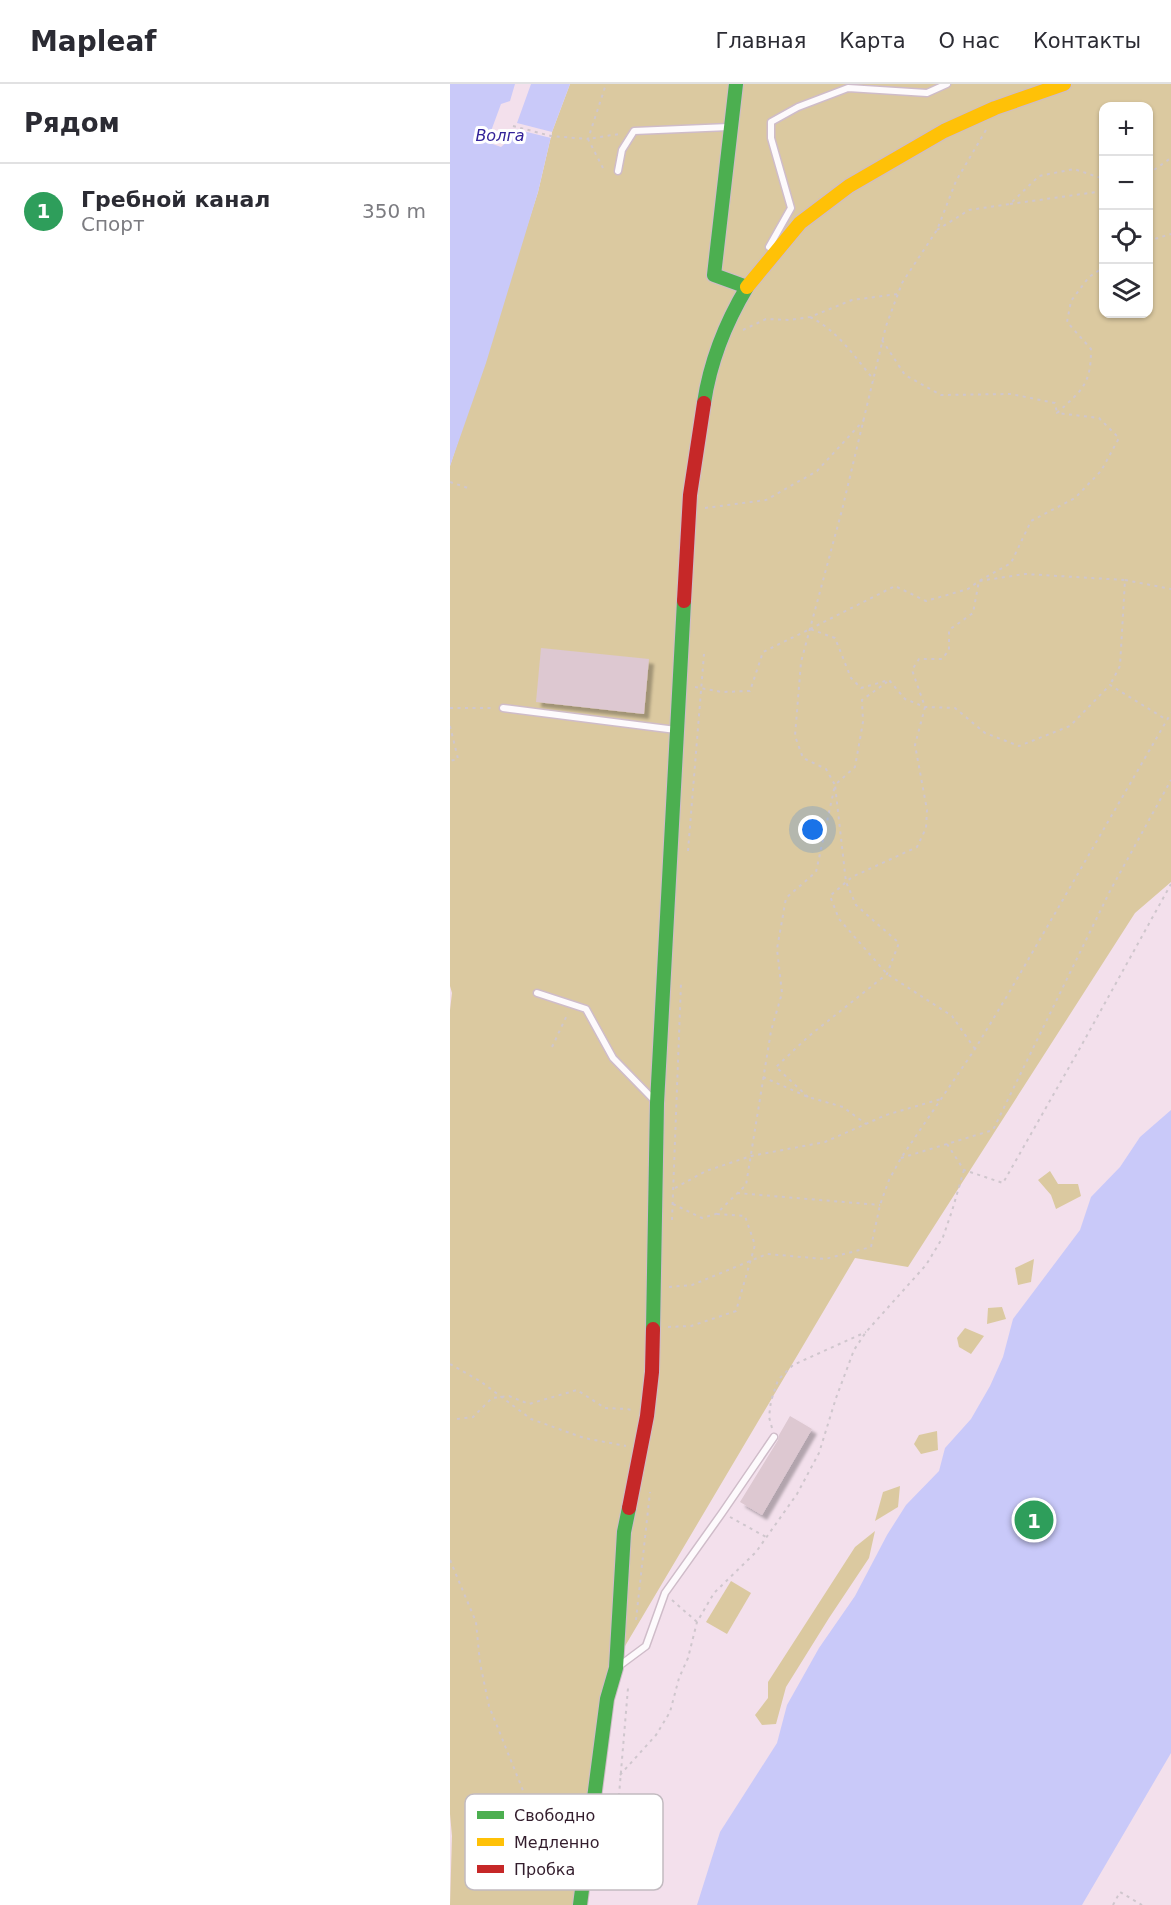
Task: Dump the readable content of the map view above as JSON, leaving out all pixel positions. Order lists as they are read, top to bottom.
{
  "water": ["Волга"],
  "legend": ["Свободно", "Медленно", "Пробка"],
  "page": {
    "header": "Mapleaf",
    "nav": [
      "Главная",
      "Карта",
      "О нас",
      "Контакты"
    ],
    "heading": "Рядом",
    "map_buttons": ["+", "−"],
    "list": [
      {
        "mark": "1",
        "name": "Гребной канал",
        "note": "Спорт",
        "value": "350 m"
      }
    ],
    "pins": "1"
  }
}
